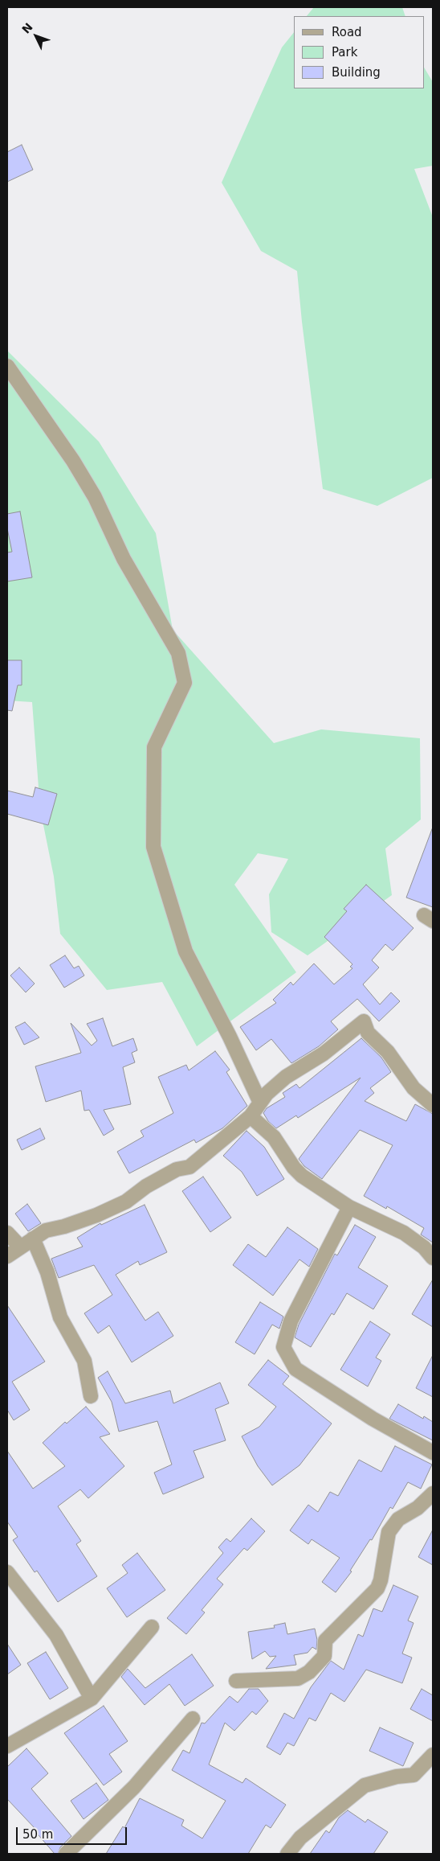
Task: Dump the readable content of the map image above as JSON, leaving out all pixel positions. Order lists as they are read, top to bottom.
{
  "legend": ["Road", "Park", "Building"],
  "scale_bar": "50 m",
  "north": "top left"
}
